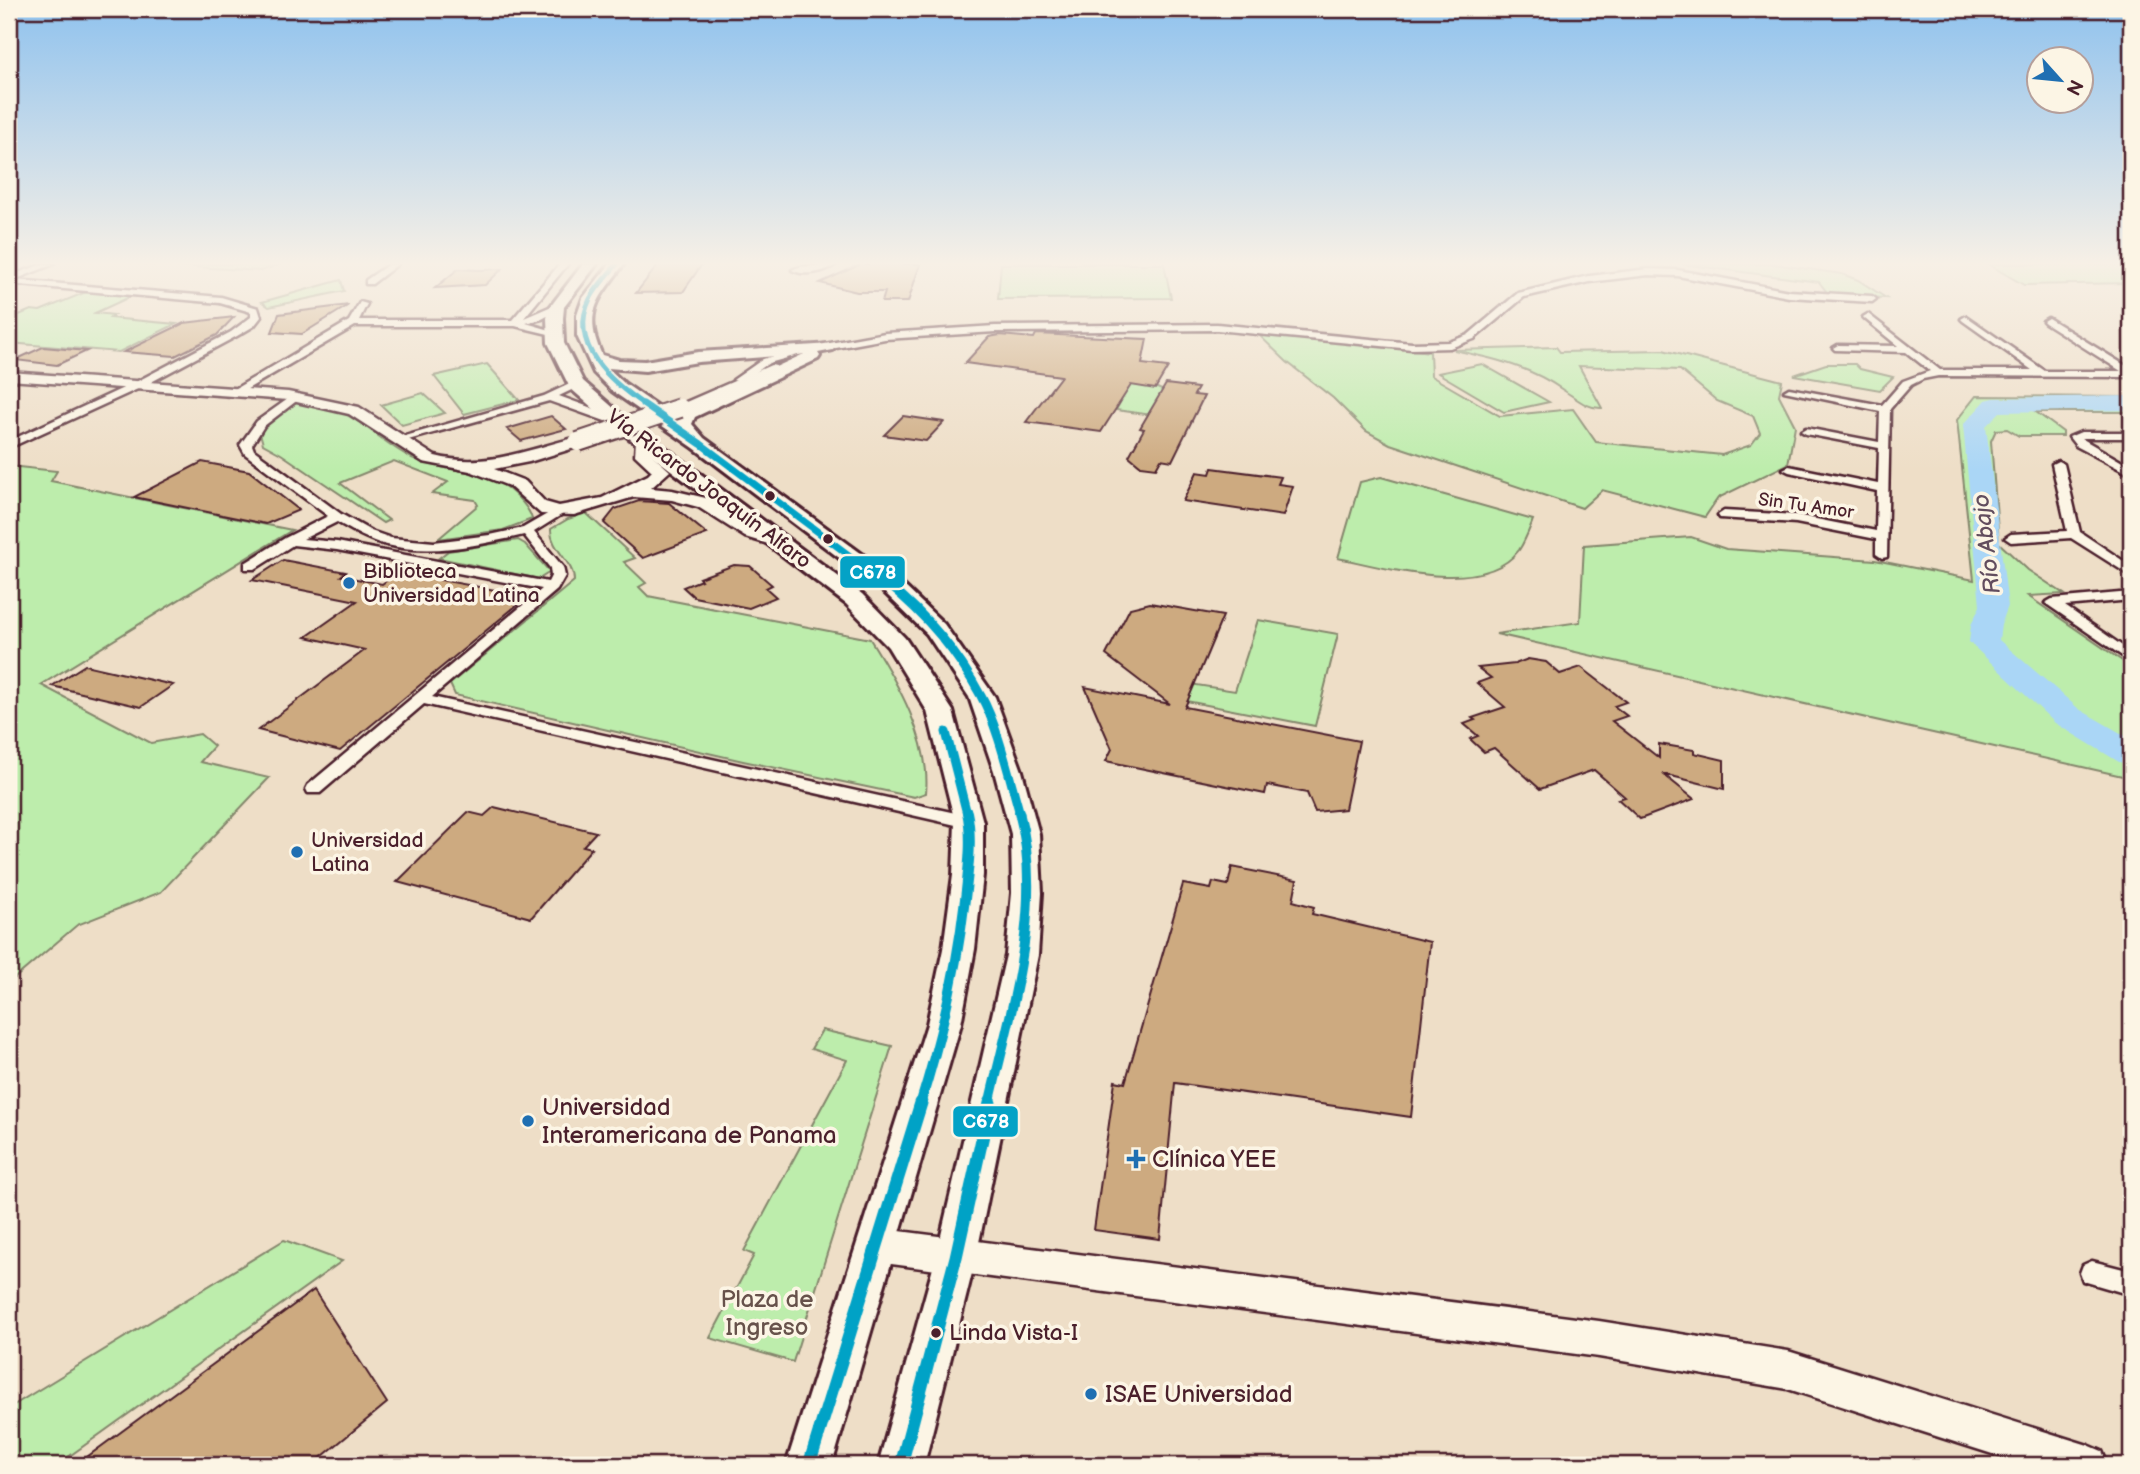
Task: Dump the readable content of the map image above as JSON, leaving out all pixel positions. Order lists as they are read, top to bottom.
{
  "streets": {
    "main road": ["Vía Ricardo Joaquín Alfaro"],
    "street": ["Sin Tu Amor"]
  },
  "water": ["Río Abajo"],
  "parks": ["Plaza de Ingreso"],
  "places": {
    "other": [
      "Biblioteca Universidad Latina",
      "Universidad Latina",
      "Universidad Interamericana de Panama",
      "Linda Vista-I",
      "ISAE Universidad"
    ],
    "health": ["Clínica YEE"]
  },
  "lines": ["transit line C678"],
  "north": "bottom right"
}
